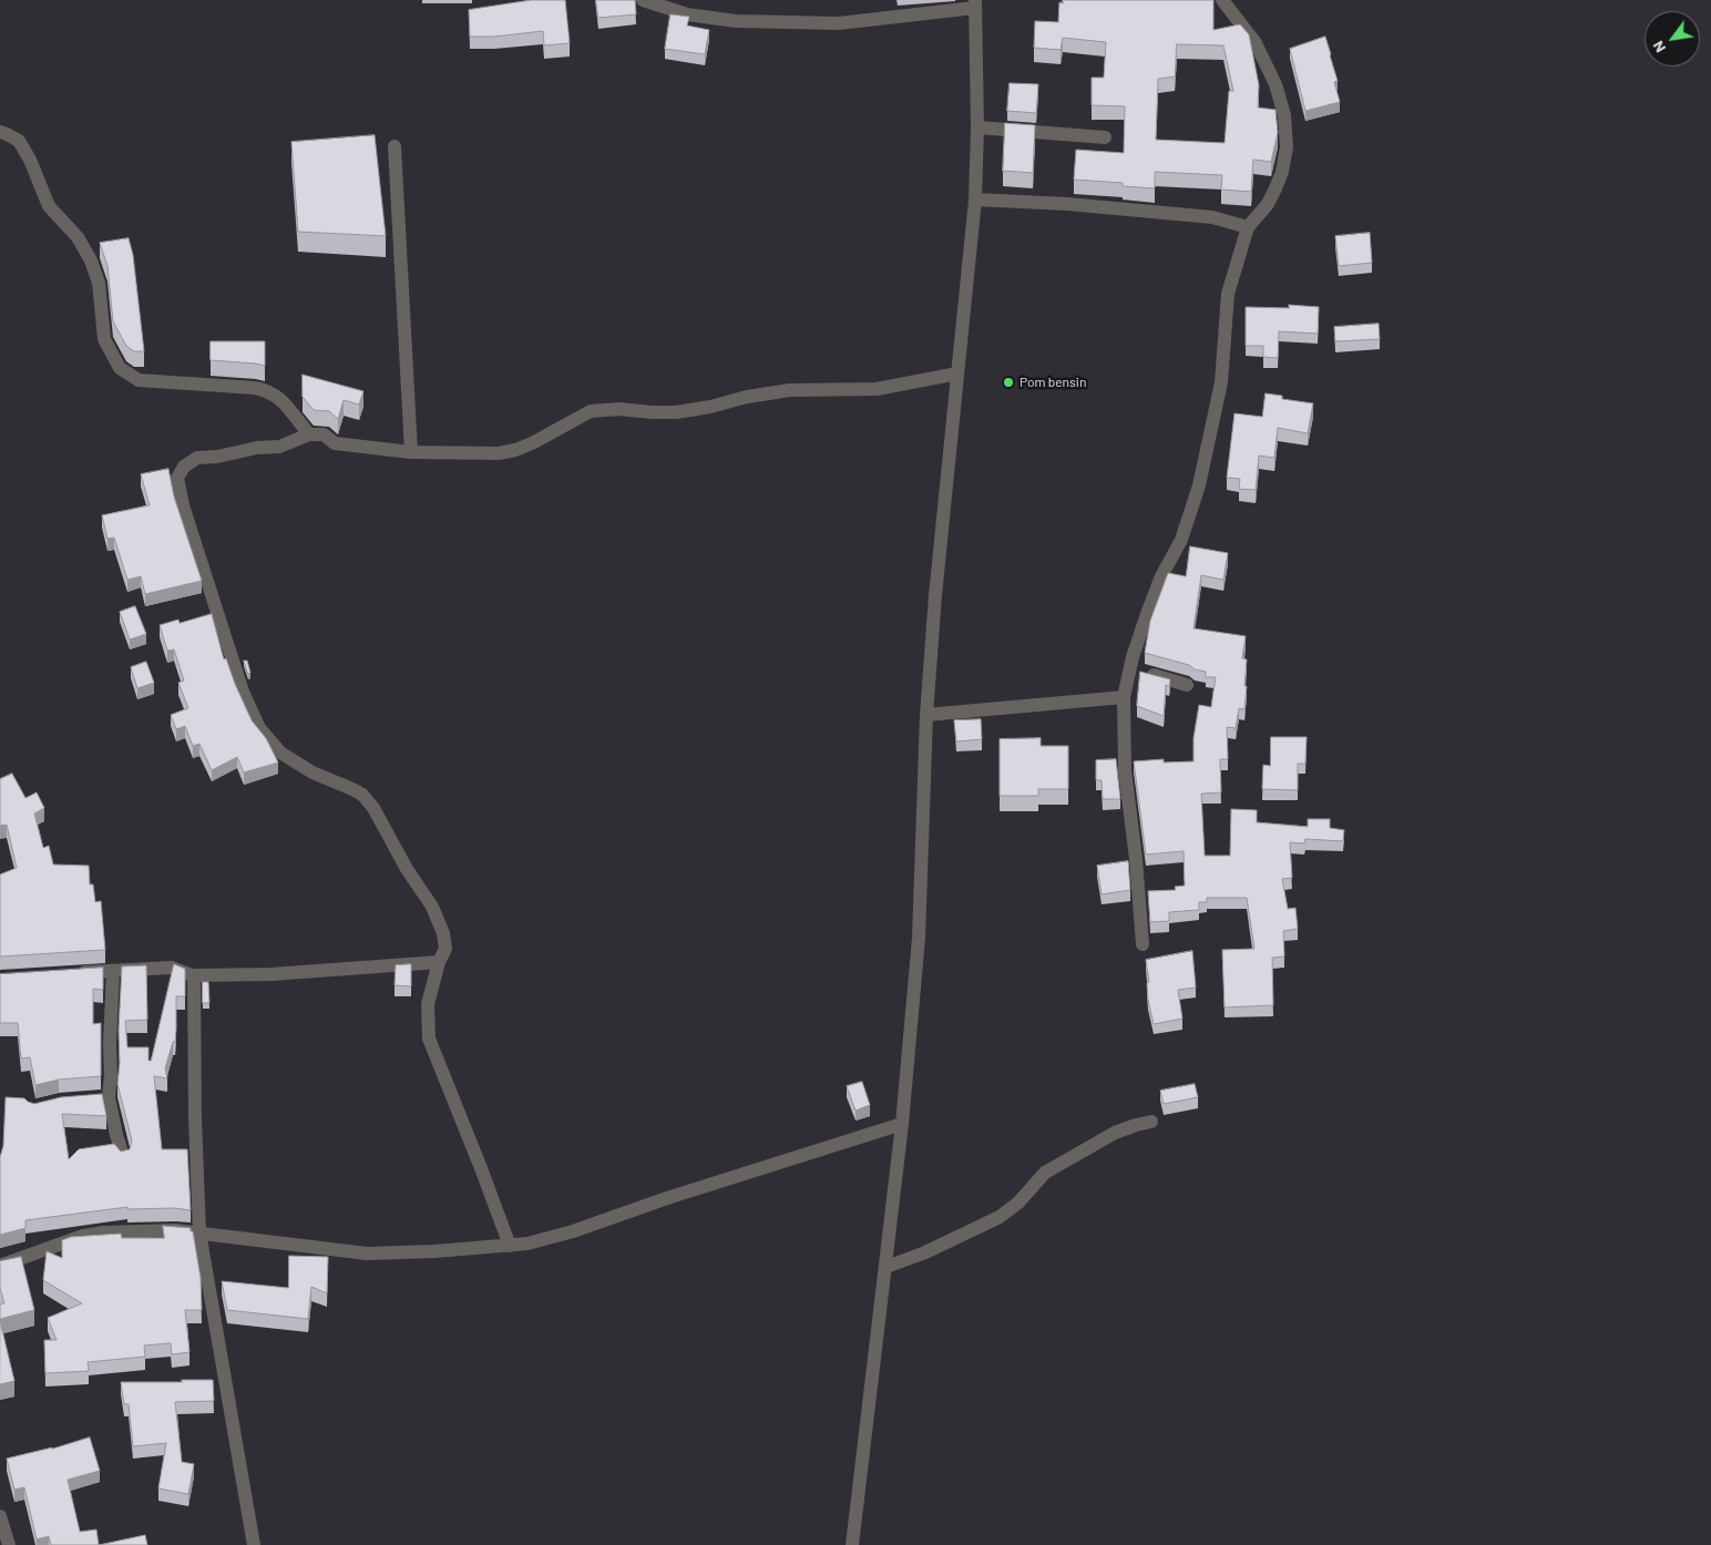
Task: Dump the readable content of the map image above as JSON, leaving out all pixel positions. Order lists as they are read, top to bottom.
{
  "places": ["Pom bensin"],
  "north": "bottom left"
}
